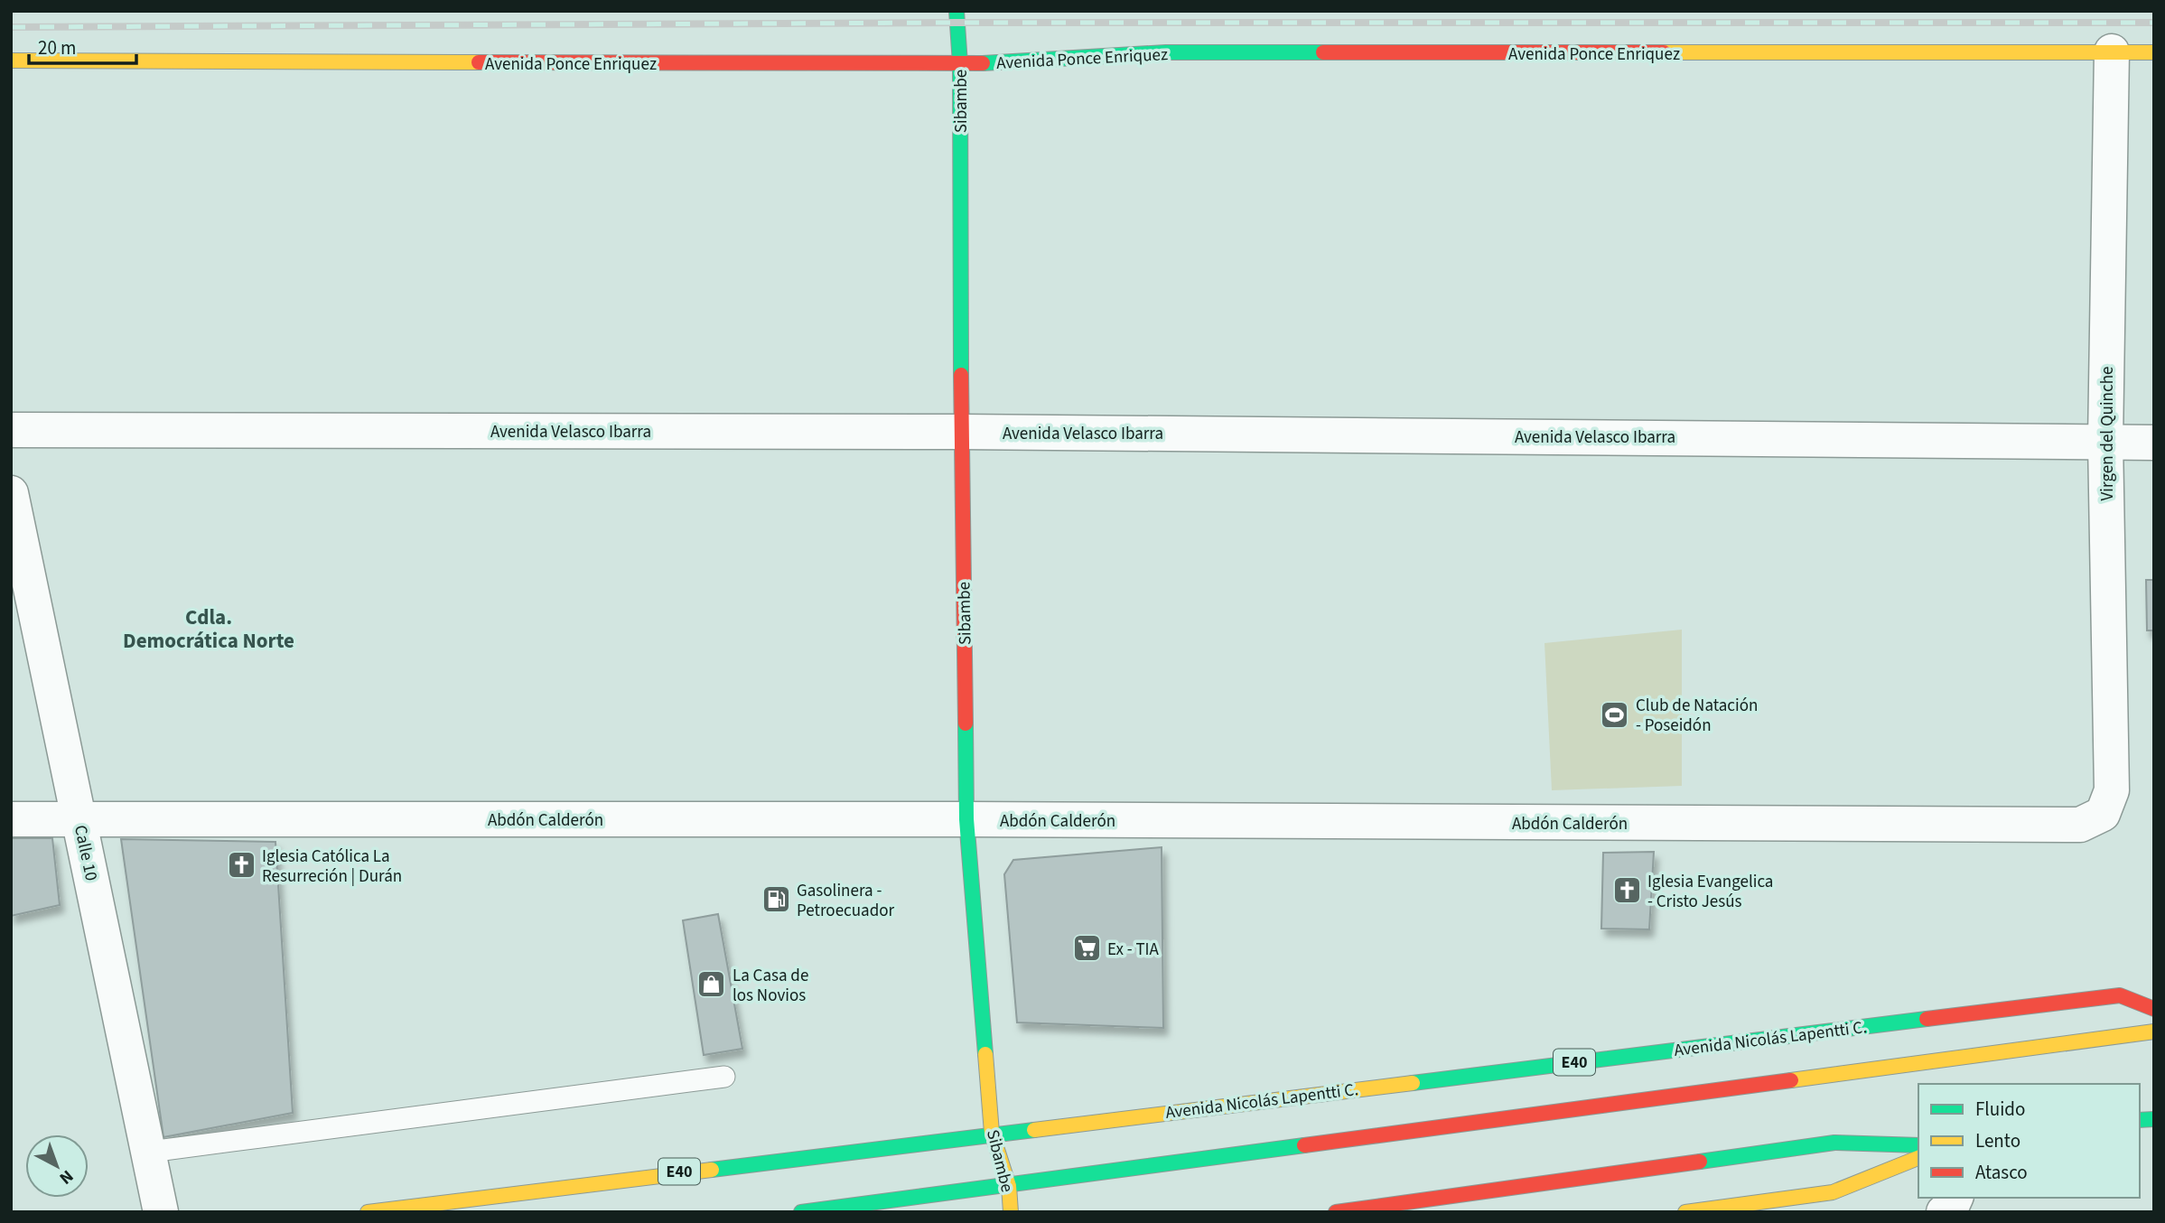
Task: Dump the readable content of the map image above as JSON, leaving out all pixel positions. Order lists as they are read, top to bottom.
{
  "streets": {
    "main road": [
      "Avenida Ponce Enriquez",
      "Sibambe",
      "Avenida Nicolás Lapentti C.",
      "E40"
    ],
    "street": [
      "Avenida Velasco Ibarra",
      "Virgen del Quinche",
      "Abdón Calderón",
      "Calle 10"
    ]
  },
  "crossings": [
    ["Avenida Ponce Enriquez", "Sibambe"],
    ["Avenida Ponce Enriquez", "Virgen del Quinche"],
    ["Sibambe", "Avenida Velasco Ibarra"],
    ["Sibambe", "Abdón Calderón"],
    ["Sibambe", "Avenida Nicolás Lapentti C."],
    ["Avenida Velasco Ibarra", "Virgen del Quinche"],
    ["Virgen del Quinche", "Abdón Calderón"],
    ["Abdón Calderón", "Calle 10"]
  ],
  "districts": ["Cdla. Democrática Norte"],
  "places": {
    "sports": ["Club de Natación - Poseidón"],
    "church": ["Iglesia Católica La Resurreción | Durán", "Iglesia Evangelica - Cristo Jesús"],
    "fuel station": ["Gasolinera - Petroecuador"],
    "supermarket": ["Ex - TIA"],
    "shop": ["La Casa de los Novios"]
  },
  "legend": ["Fluido", "Lento", "Atasco"],
  "scale_bar": "20 m",
  "north": "bottom right"
}
